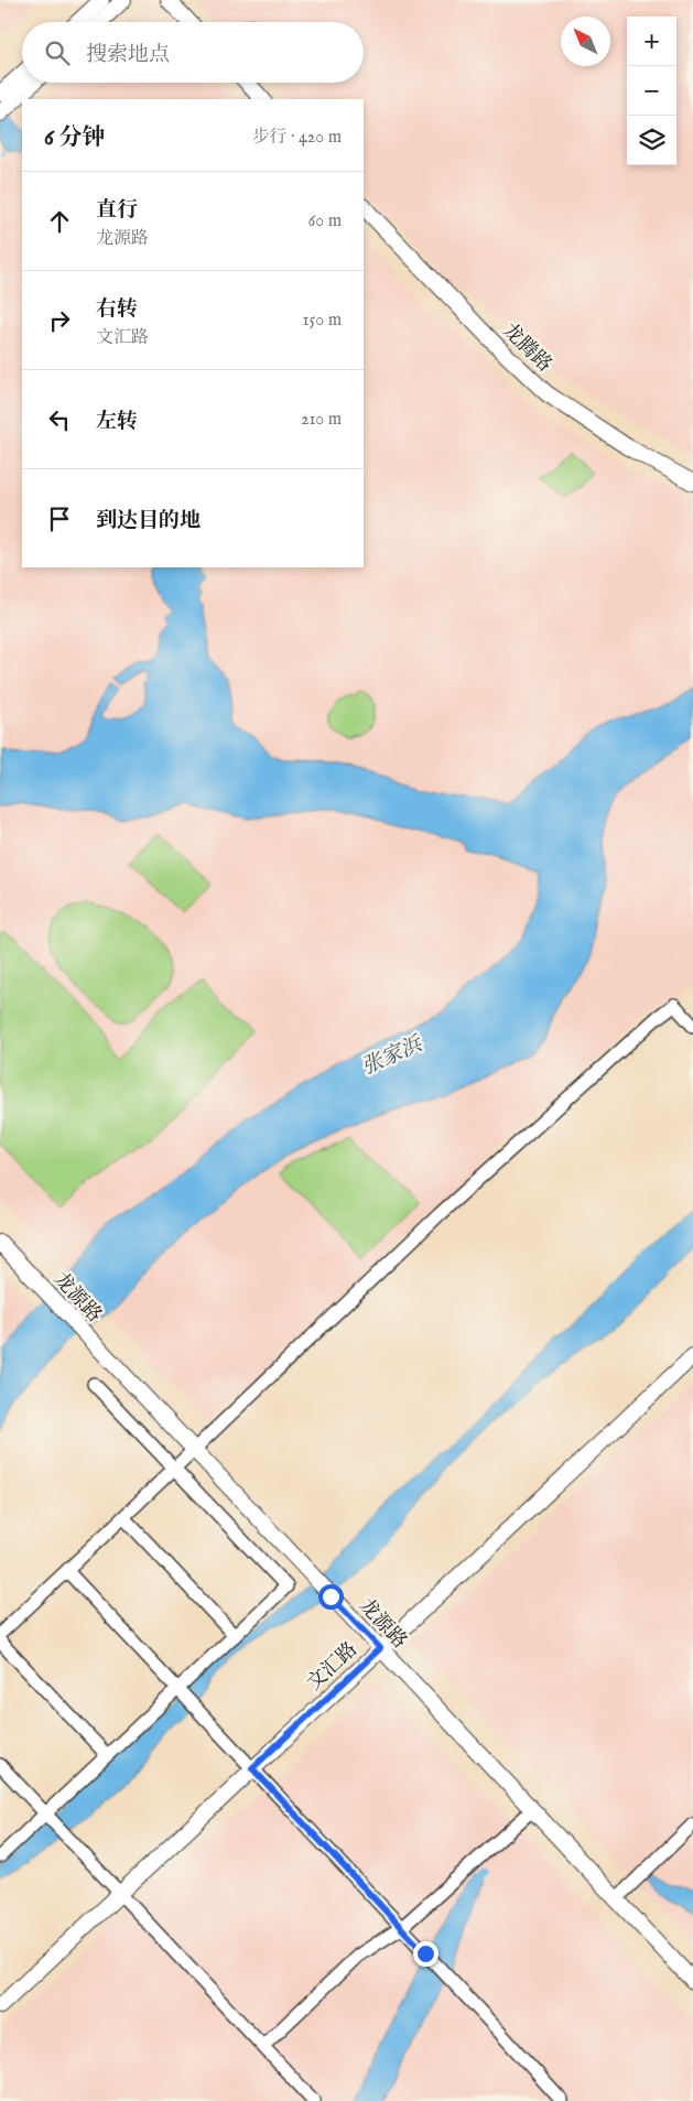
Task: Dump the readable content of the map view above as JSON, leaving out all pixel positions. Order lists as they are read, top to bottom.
{
  "streets": {
    "main road": ["龙腾路", "龙源路", "文汇路"]
  },
  "crossings": [
    ["龙源路", "文汇路"]
  ],
  "water": ["张家浜"],
  "north": "top left",
  "page": {
    "map_buttons": ["+", "−"],
    "search": "搜索地点",
    "heading": ["6 分钟", "步行 · 420 m"],
    "list": [
      ["直行", "龙源路", "60 m"],
      ["右转", "文汇路", "150 m"],
      ["左转", "210 m"],
      "到达目的地"
    ]
  }
}
